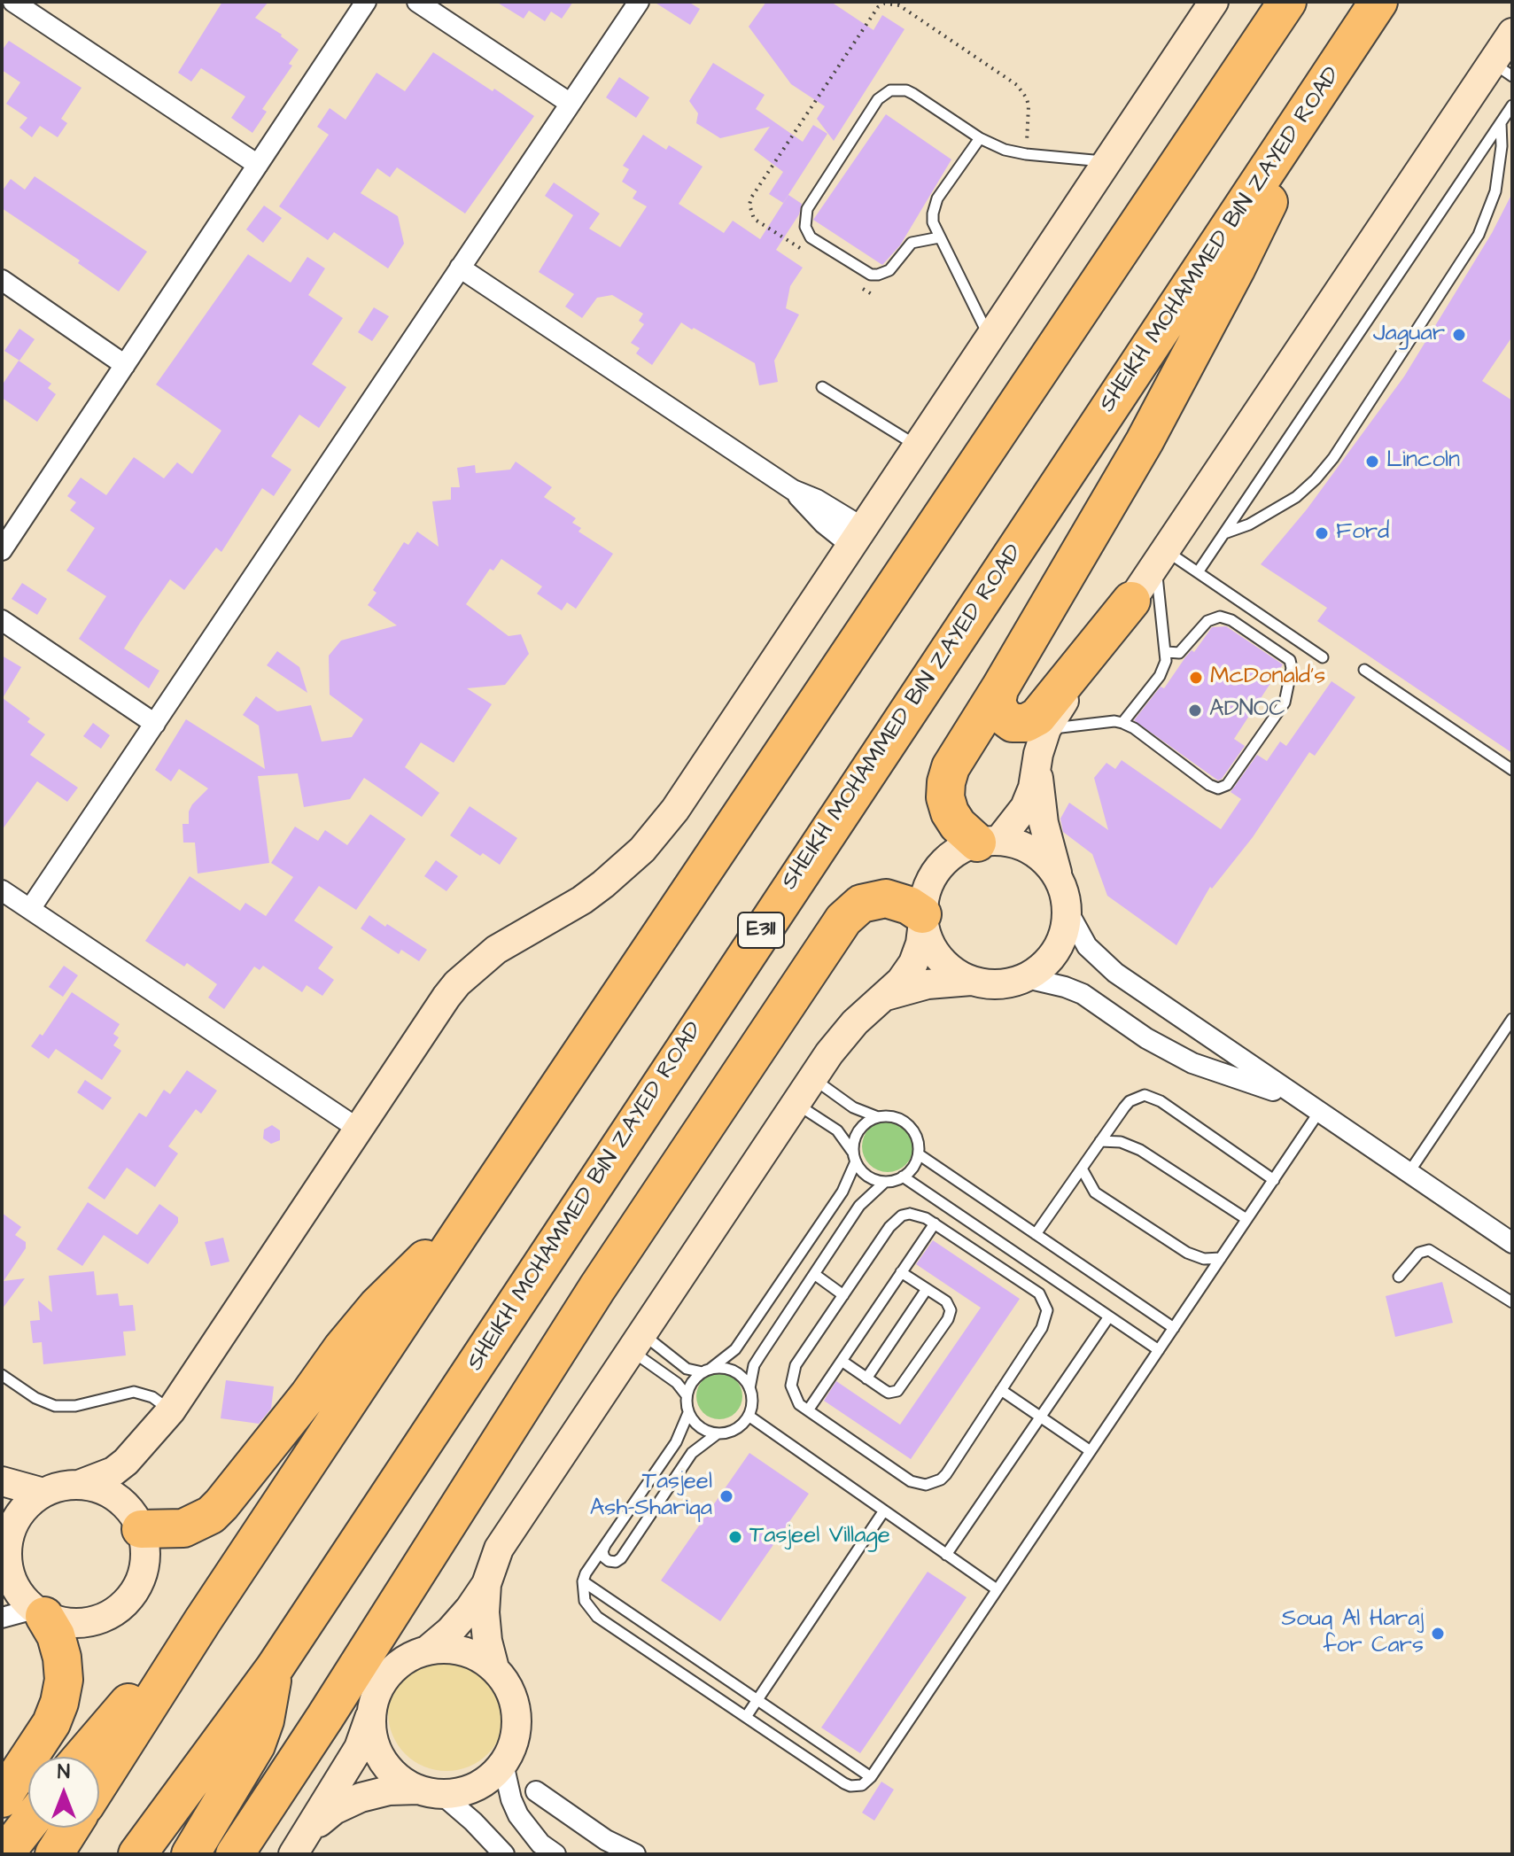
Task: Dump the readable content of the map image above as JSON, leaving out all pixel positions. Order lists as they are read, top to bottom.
{
  "streets": {
    "highway": ["SHEIKH MOHAMMED BIN ZAYED ROAD", "E311"]
  },
  "places": [
    "Jaguar",
    "Lincoln",
    "Ford",
    "McDonald's",
    "ADNOC",
    "Tasjeel Ash-Shariqa",
    "Tasjeel Village",
    "Souq Al Haraj for Cars"
  ],
  "north": "top"
}
